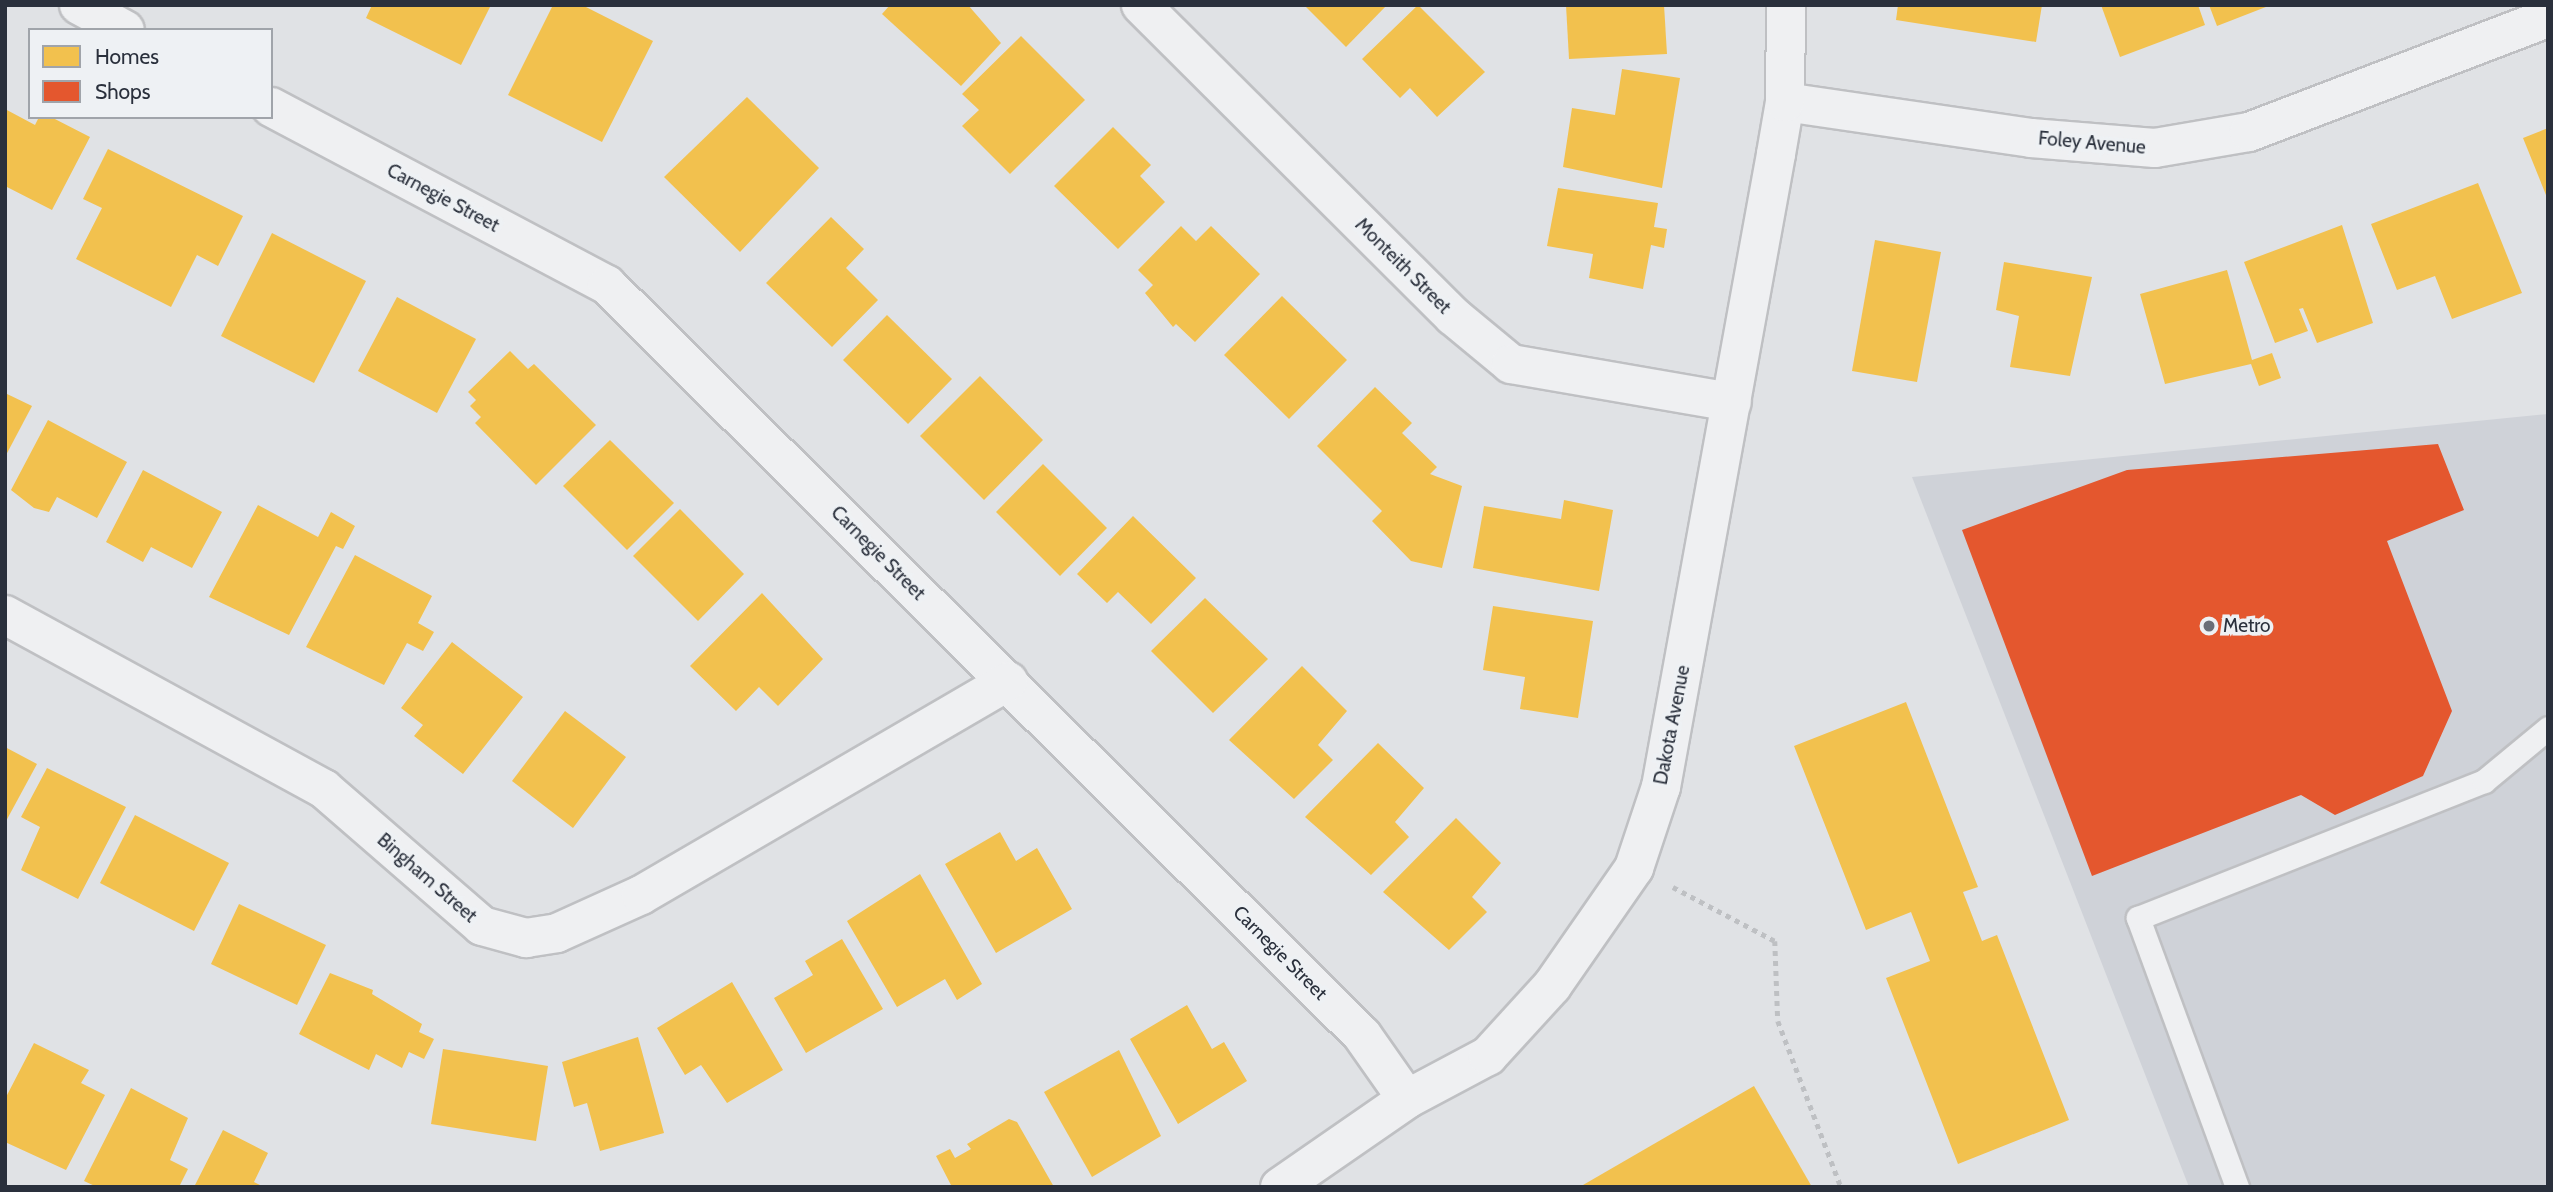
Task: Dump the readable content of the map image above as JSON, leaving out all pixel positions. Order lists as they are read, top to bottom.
{
  "streets": {
    "street": [
      "Foley Avenue",
      "Carnegie Street",
      "Monteith Street",
      "Dakota Avenue",
      "Bingham Street"
    ]
  },
  "crossings": [
    ["Foley Avenue", "Dakota Avenue"],
    ["Carnegie Street", "Dakota Avenue"],
    ["Carnegie Street", "Bingham Street"],
    ["Monteith Street", "Dakota Avenue"]
  ],
  "places": ["Metro"],
  "legend": ["Homes", "Shops"]
}
